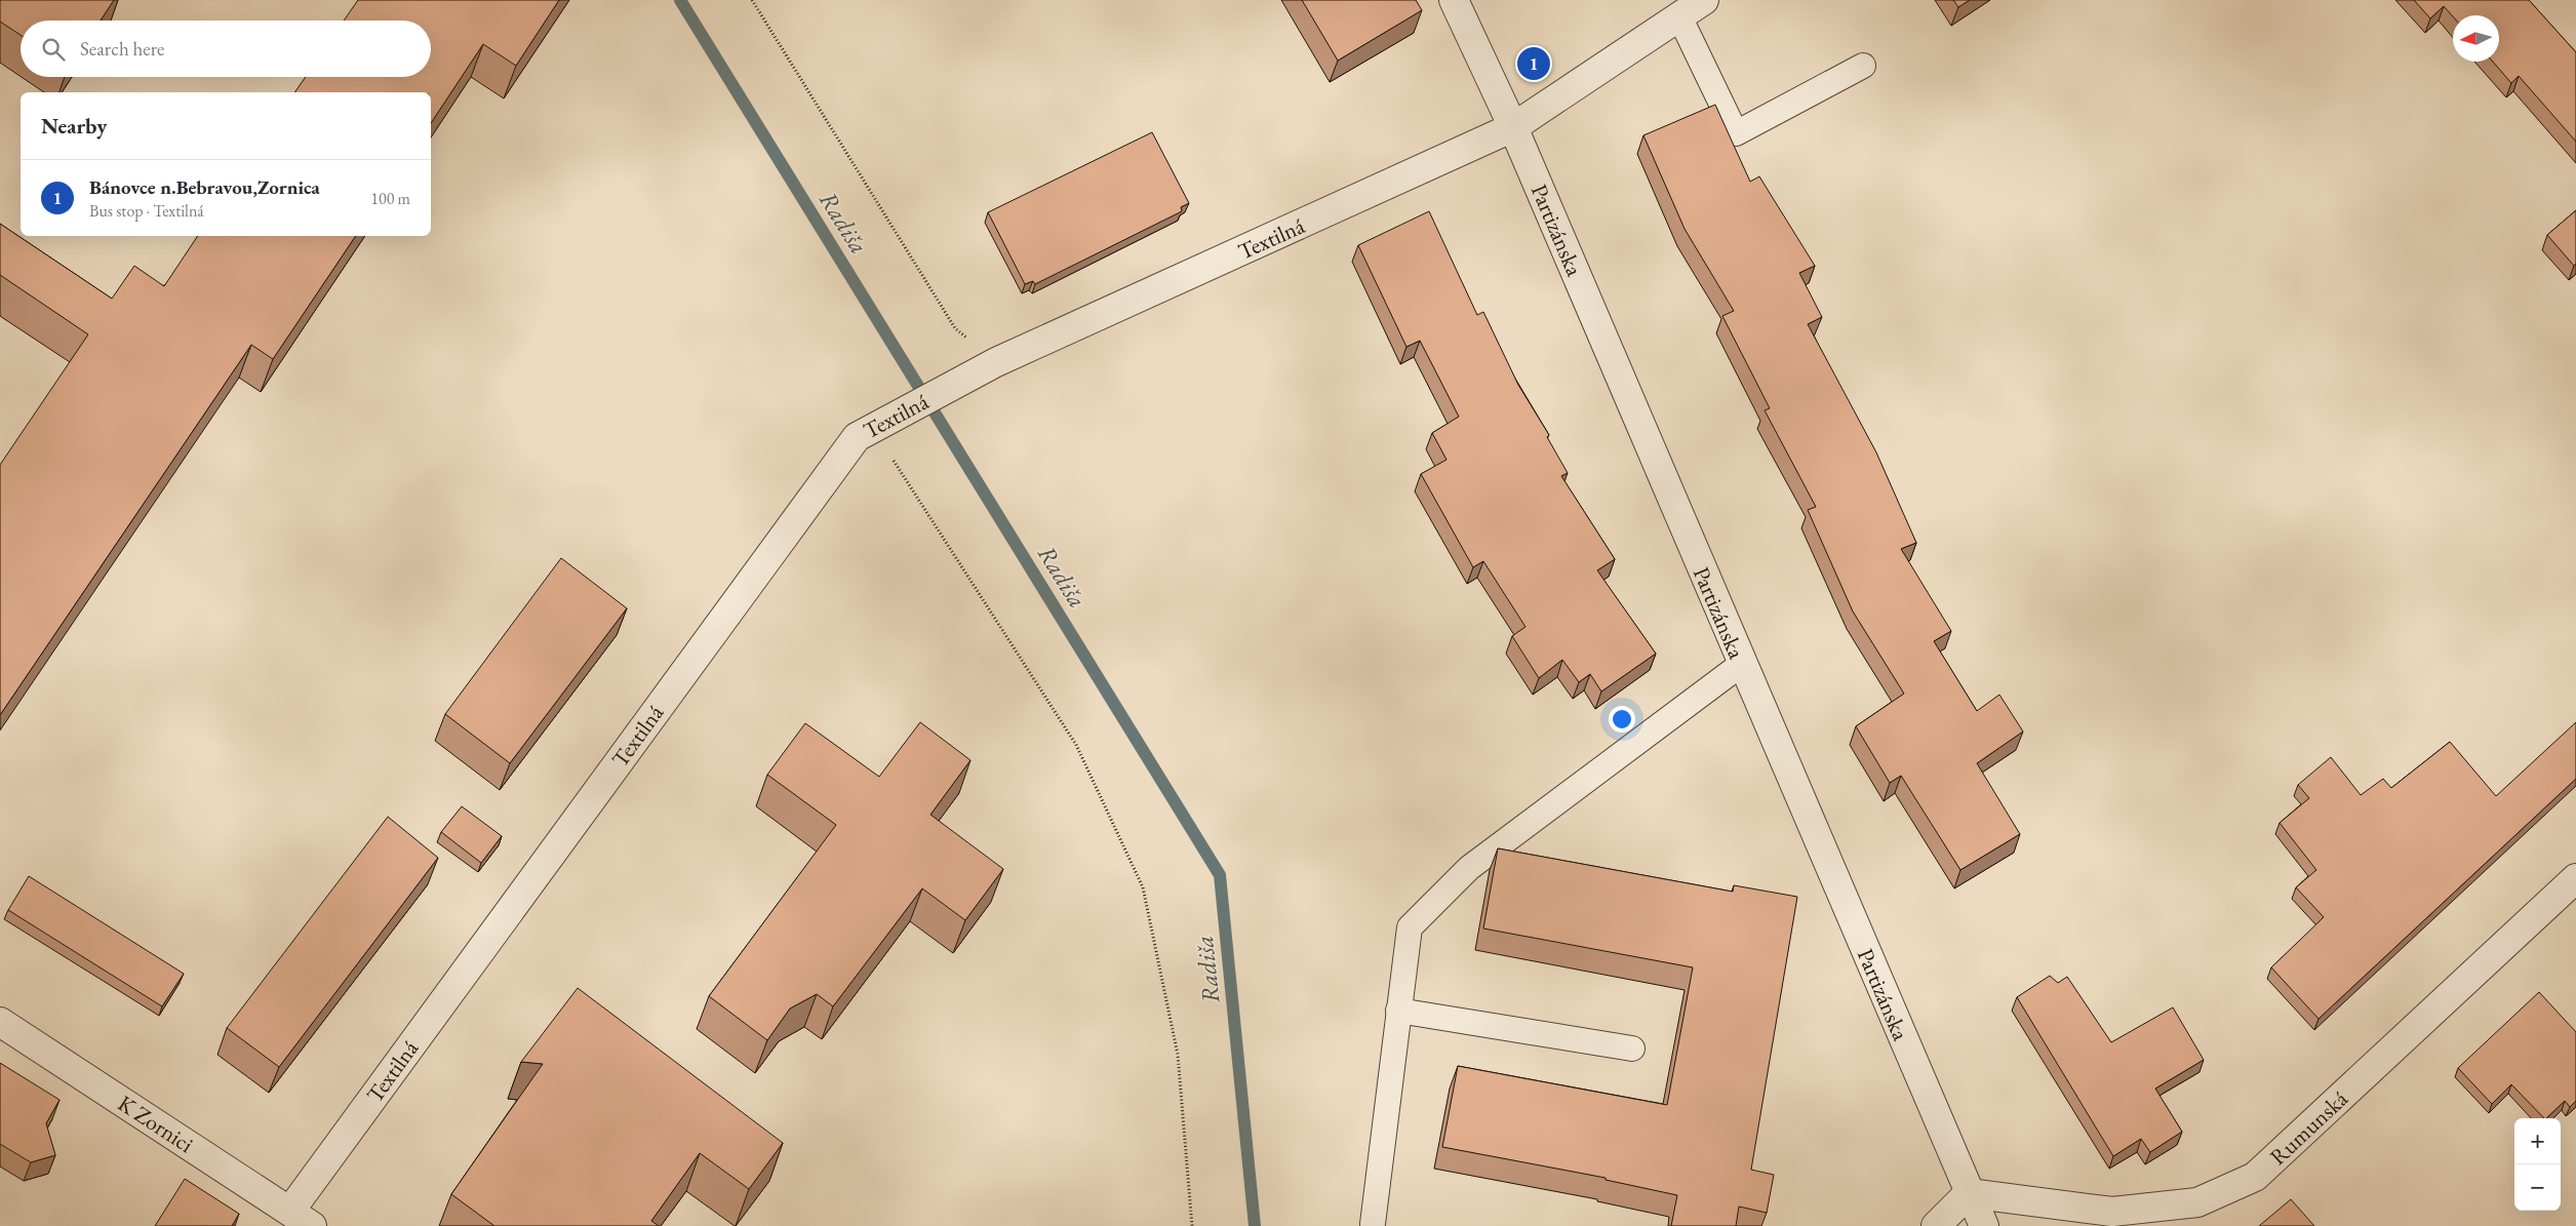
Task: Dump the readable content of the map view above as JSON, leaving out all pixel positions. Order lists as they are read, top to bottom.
{
  "streets": {
    "street": [
      "Partizánska",
      "Textilná",
      "K Zornici",
      "Rumunská"
    ]
  },
  "crossings": [
    ["Partizánska", "Textilná"],
    ["Partizánska", "Rumunská"],
    ["Textilná", "K Zornici"]
  ],
  "water": ["Radiša"],
  "north": "left",
  "page": {
    "search": "Search here",
    "pins": "1",
    "heading": "Nearby",
    "list": [
      {
        "mark": "1",
        "name": "Bánovce n.Bebravou,Zornica",
        "note": "Bus stop · Textilná",
        "value": "100 m"
      }
    ],
    "map_buttons": ["+", "−"]
  }
}
